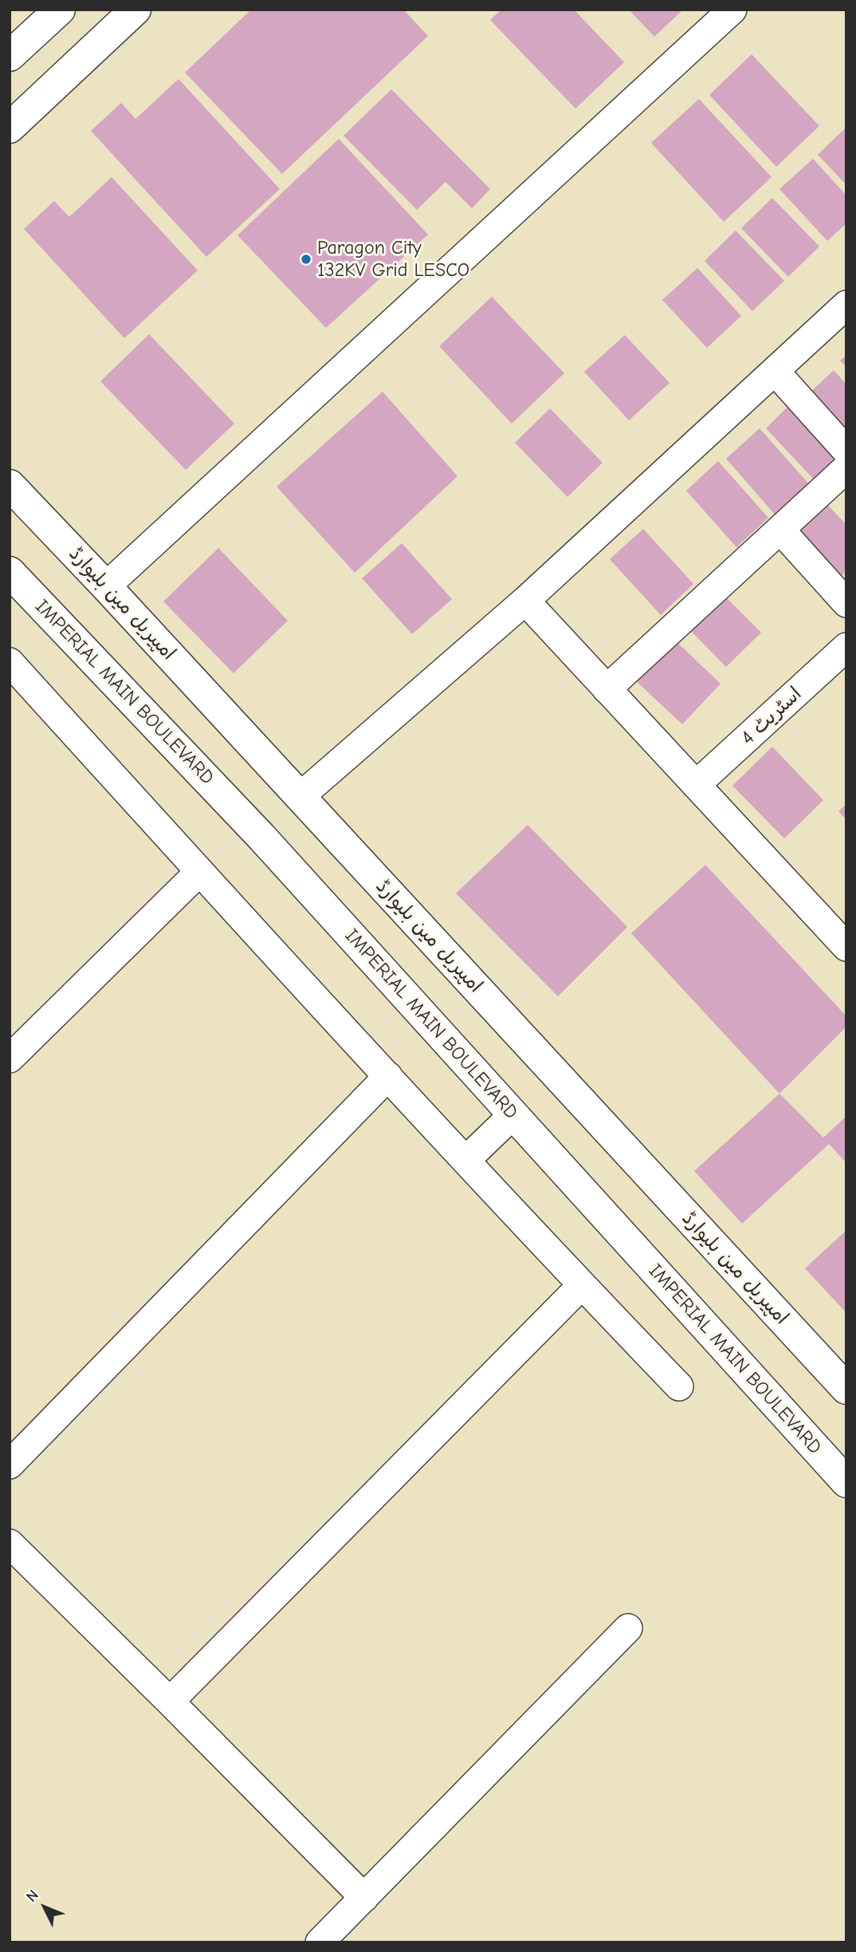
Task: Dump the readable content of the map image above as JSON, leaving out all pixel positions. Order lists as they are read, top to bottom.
{
  "streets": {
    "street": ["امپیریل مین بلیوارڈ", "IMPERIAL MAIN BOULEVARD", "اسٹریٹ 4"]
  },
  "places": ["Paragon City 132KV Grid LESCO"],
  "north": "top left"
}
